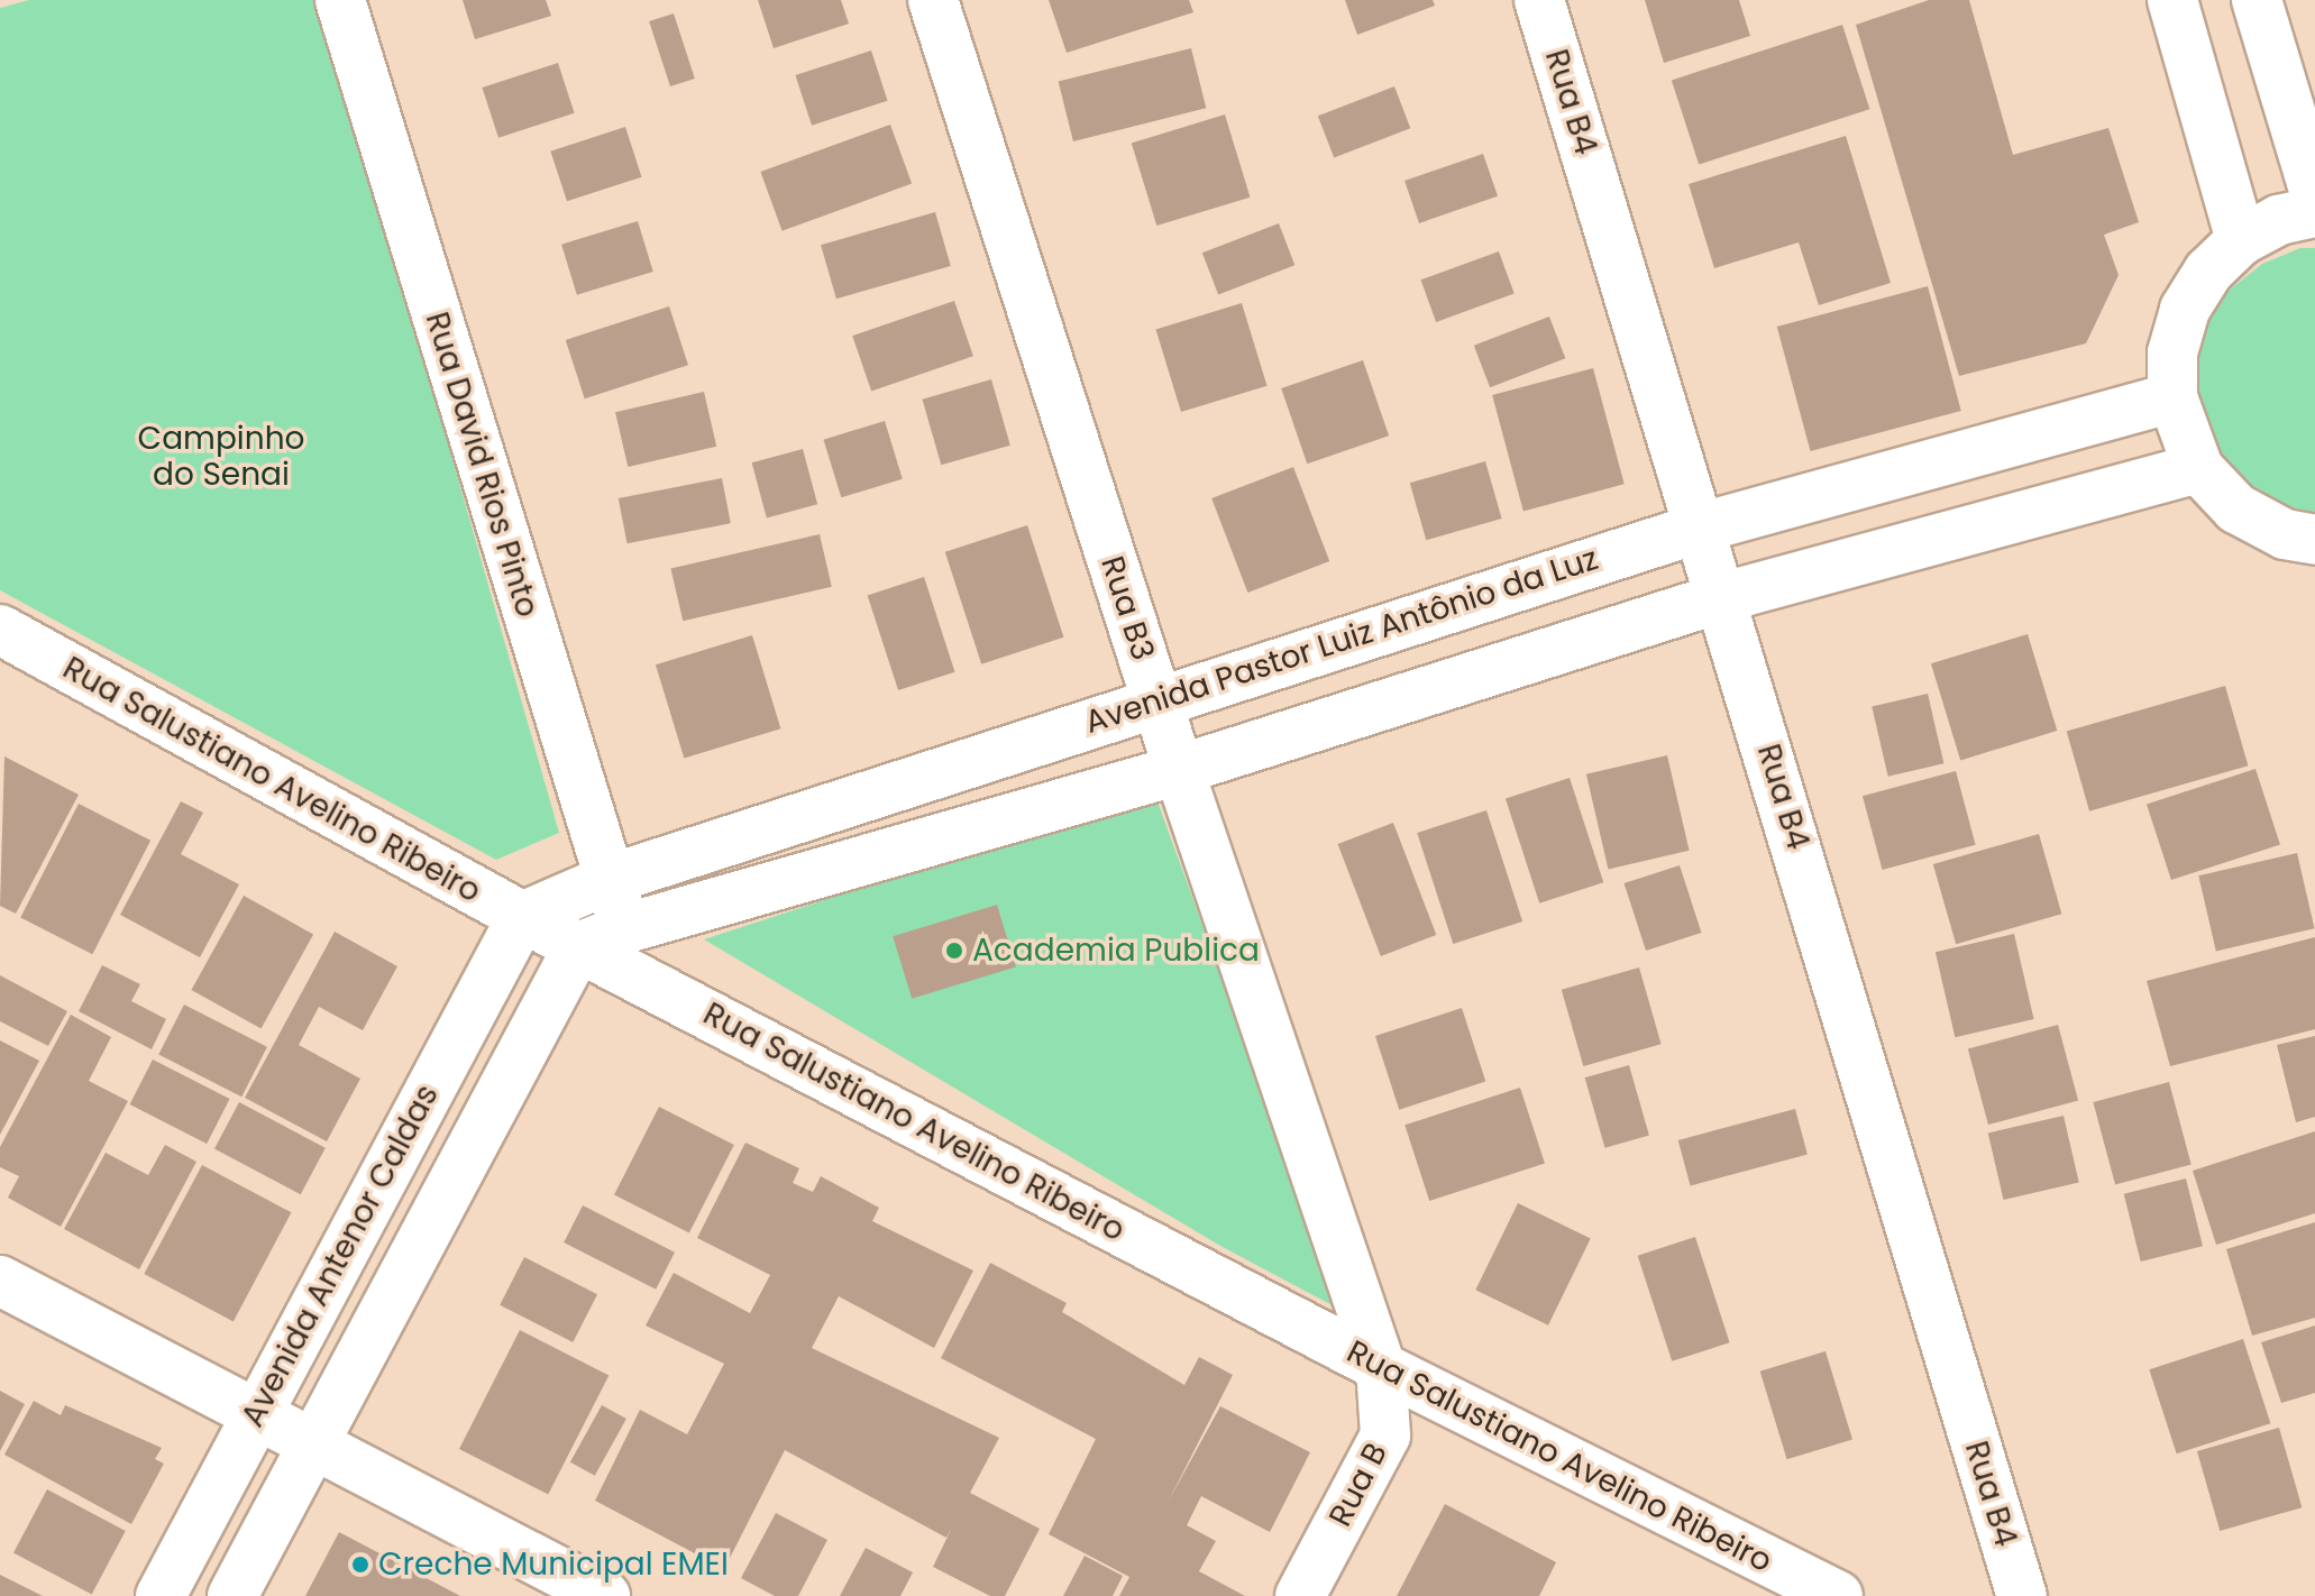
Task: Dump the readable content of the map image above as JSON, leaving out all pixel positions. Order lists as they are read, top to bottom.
{
  "streets": {
    "street": [
      "Rua B4",
      "Rua David Rios Pinto",
      "Rua B3",
      "Avenida Pastor Luiz Antônio da Luz",
      "Rua Salustiano Avelino Ribeiro",
      "Avenida Antenor Caldas",
      "Rua B"
    ]
  },
  "crossings": [
    ["Rua B4", "Avenida Pastor Luiz Antônio da Luz"],
    ["Rua David Rios Pinto", "Avenida Pastor Luiz Antônio da Luz"],
    ["Rua B3", "Avenida Pastor Luiz Antônio da Luz"],
    ["Rua B3", "Rua Salustiano Avelino Ribeiro"],
    ["Rua B3", "Rua B"],
    ["Avenida Pastor Luiz Antônio da Luz", "Rua Salustiano Avelino Ribeiro"],
    ["Avenida Pastor Luiz Antônio da Luz", "Avenida Antenor Caldas"],
    ["Rua Salustiano Avelino Ribeiro", "Avenida Antenor Caldas"],
    ["Rua Salustiano Avelino Ribeiro", "Rua B"]
  ],
  "parks": ["Campinho do Senai"],
  "places": ["Academia Publica", "Creche Municipal EMEI"]
}
